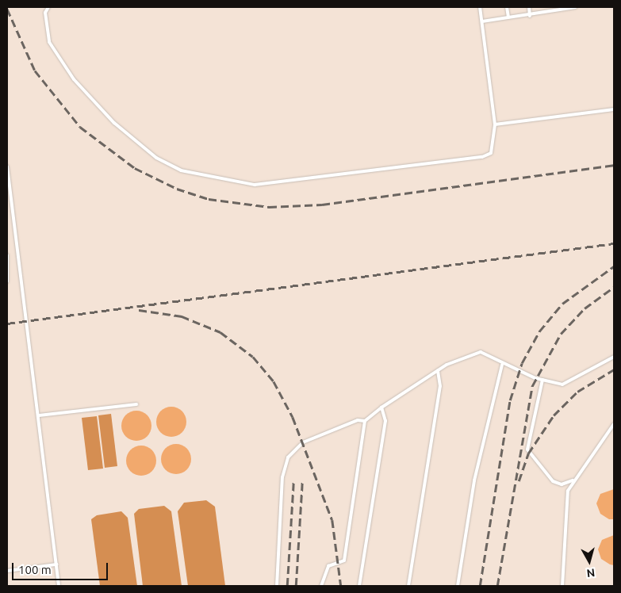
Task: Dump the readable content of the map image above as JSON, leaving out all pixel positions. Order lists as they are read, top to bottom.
{
  "scale_bar": "100 m",
  "north": "bottom"
}
